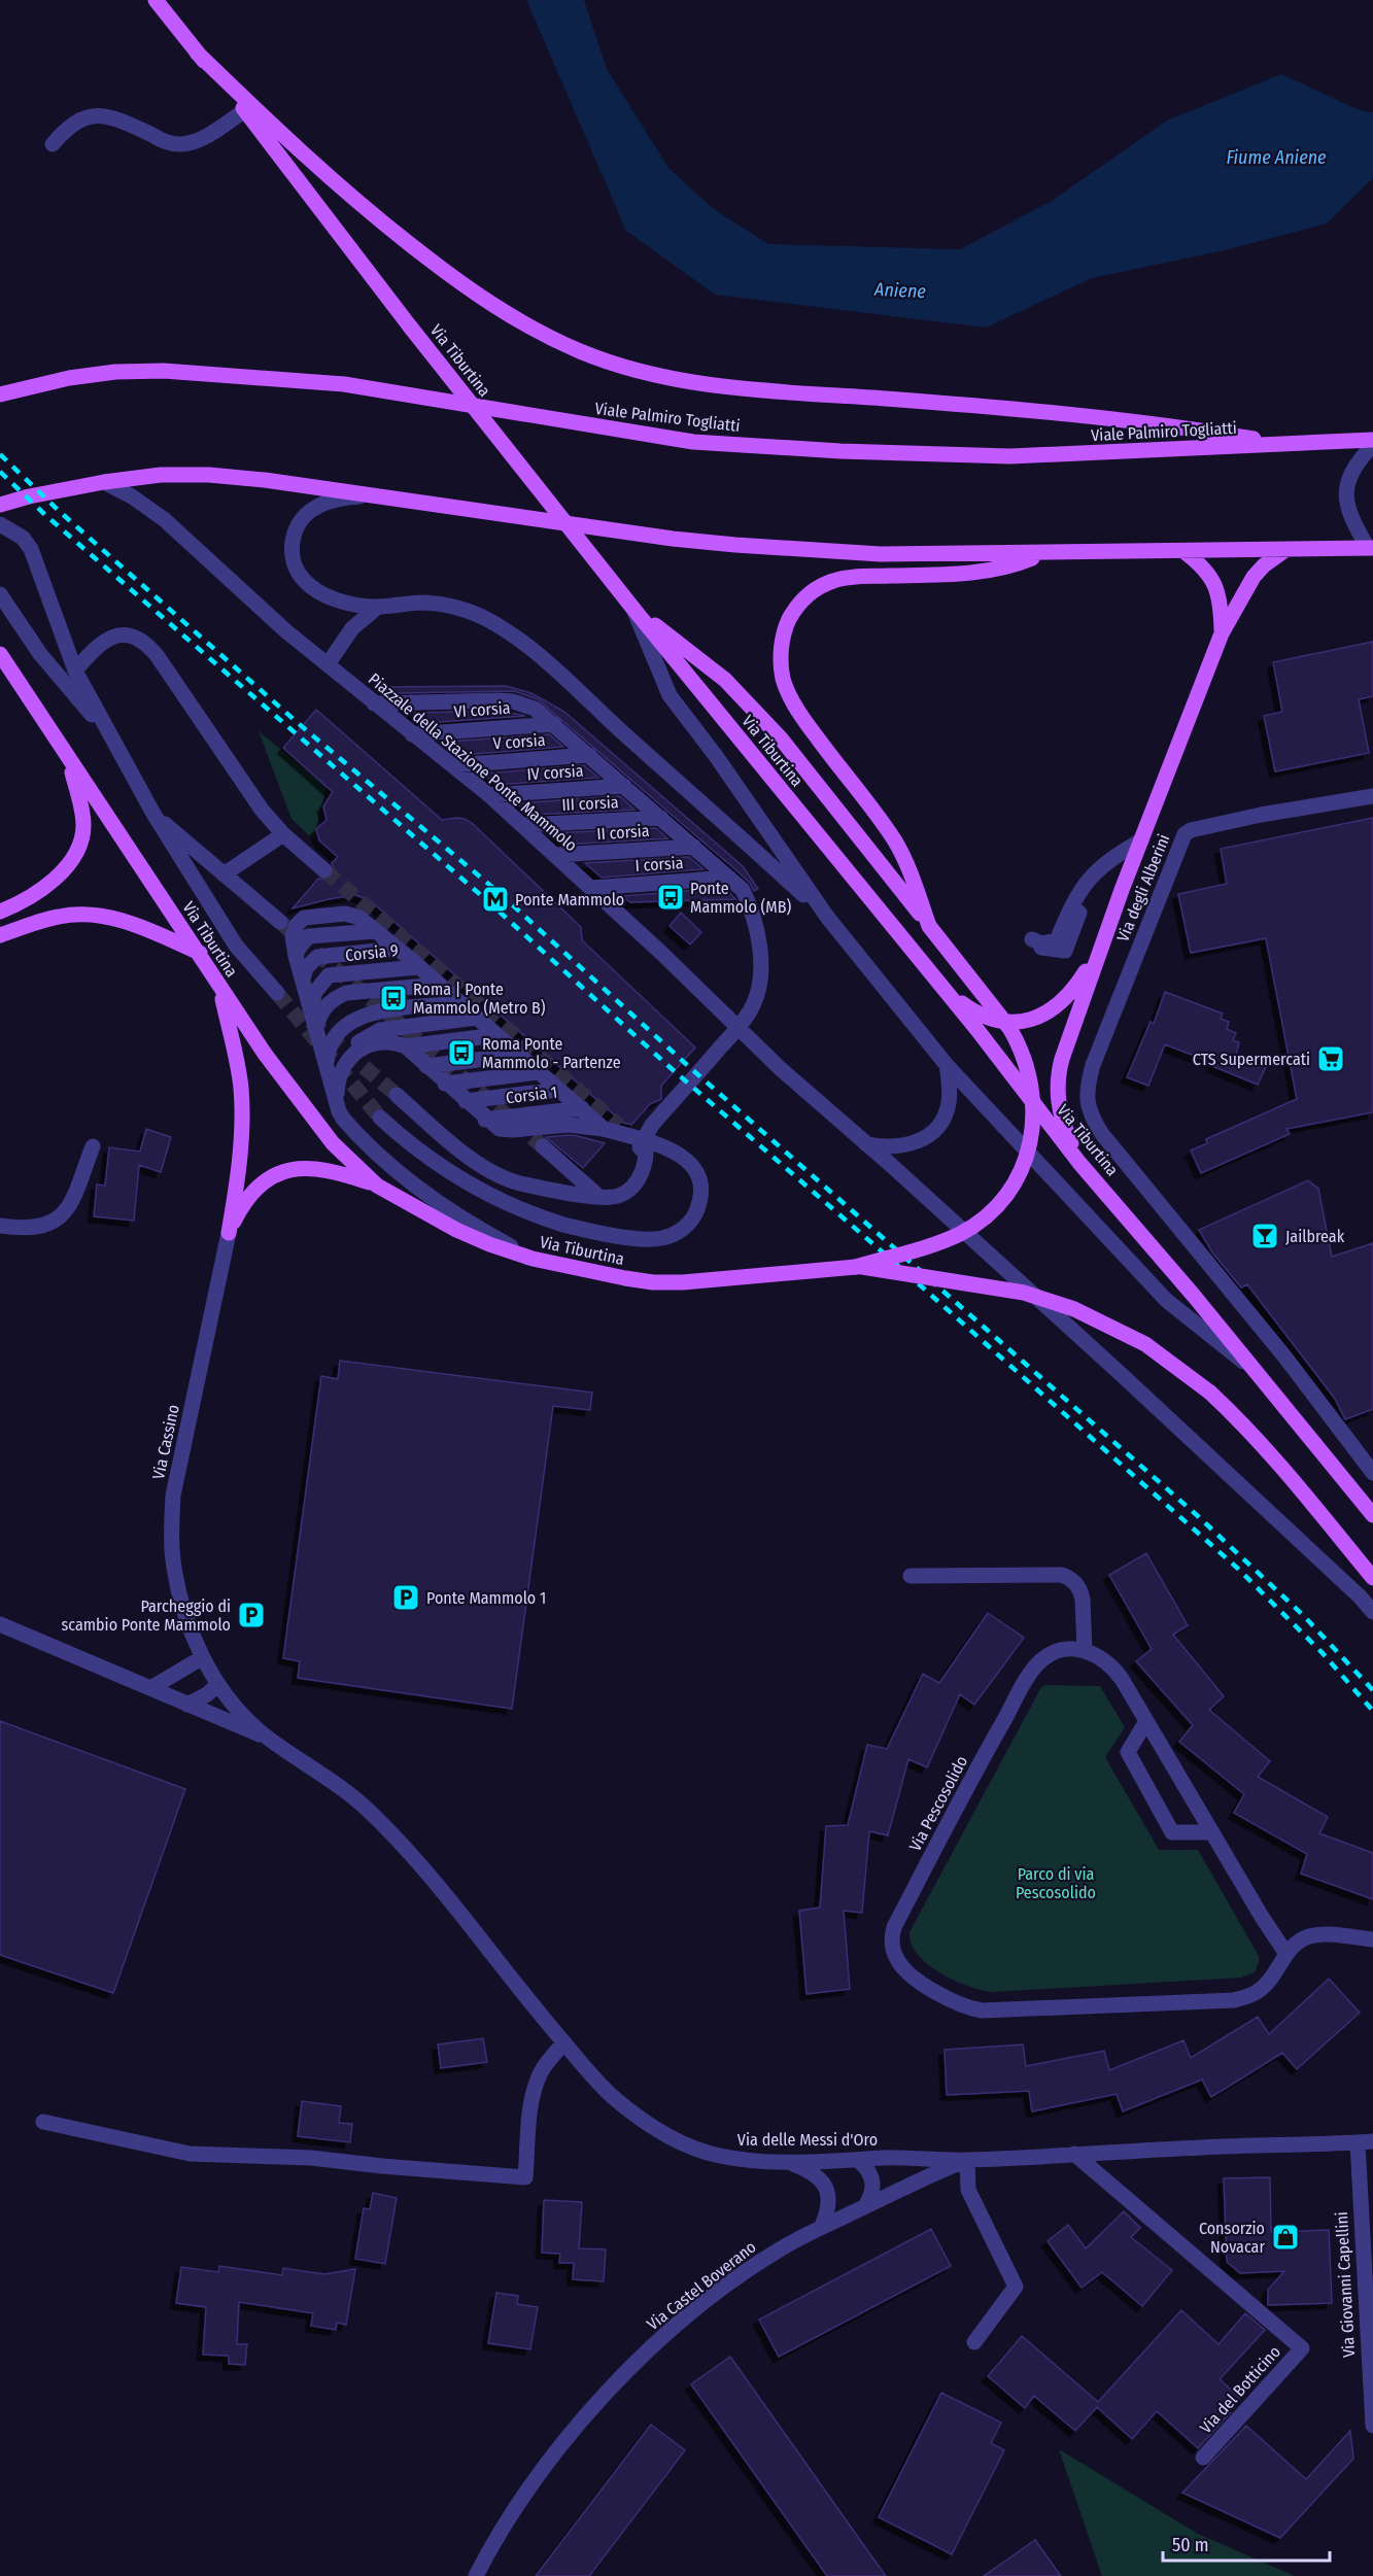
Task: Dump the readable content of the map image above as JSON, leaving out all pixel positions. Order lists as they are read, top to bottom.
{
  "streets": {
    "main road": ["Via Tiburtina", "Viale Palmiro Togliatti"],
    "street": [
      "VI corsia",
      "V corsia",
      "Piazzale della Stazione Ponte Mammolo",
      "IV corsia",
      "III corsia",
      "II corsia",
      "I corsia",
      "Via degli Alberini",
      "Corsia 9",
      "Corsia 1",
      "Via Cassino",
      "Via Pescosolido",
      "Via delle Messi d'Oro",
      "Via Giovanni Capellini",
      "Via Castel Boverano",
      "Via del Botticino"
    ]
  },
  "crossings": [
    ["Via Tiburtina", "Via degli Alberini"],
    ["VI corsia", "Piazzale della Stazione Ponte Mammolo"],
    ["V corsia", "Piazzale della Stazione Ponte Mammolo"],
    ["Piazzale della Stazione Ponte Mammolo", "IV corsia"],
    ["Piazzale della Stazione Ponte Mammolo", "III corsia"],
    ["Piazzale della Stazione Ponte Mammolo", "II corsia"],
    ["Piazzale della Stazione Ponte Mammolo", "I corsia"],
    ["Via Cassino", "Via delle Messi d'Oro"],
    ["Via delle Messi d'Oro", "Via Giovanni Capellini"],
    ["Via delle Messi d'Oro", "Via Castel Boverano"],
    ["Via delle Messi d'Oro", "Via del Botticino"]
  ],
  "water": ["Fiume Aniene", "Aniene"],
  "parks": ["Parco di via Pescosolido"],
  "places": {
    "bus stop": ["Ponte Mammolo (MB)", "Roma | Ponte Mammolo (Metro B)", "Roma Ponte Mammolo - Partenze"],
    "metro station": ["Ponte Mammolo"],
    "supermarket": ["CTS Supermercati"],
    "bar": ["Jailbreak"],
    "parking": ["Ponte Mammolo 1", "Parcheggio di scambio Ponte Mammolo"],
    "shop": ["Consorzio Novacar"]
  },
  "scale_bar": "50 m"
}
